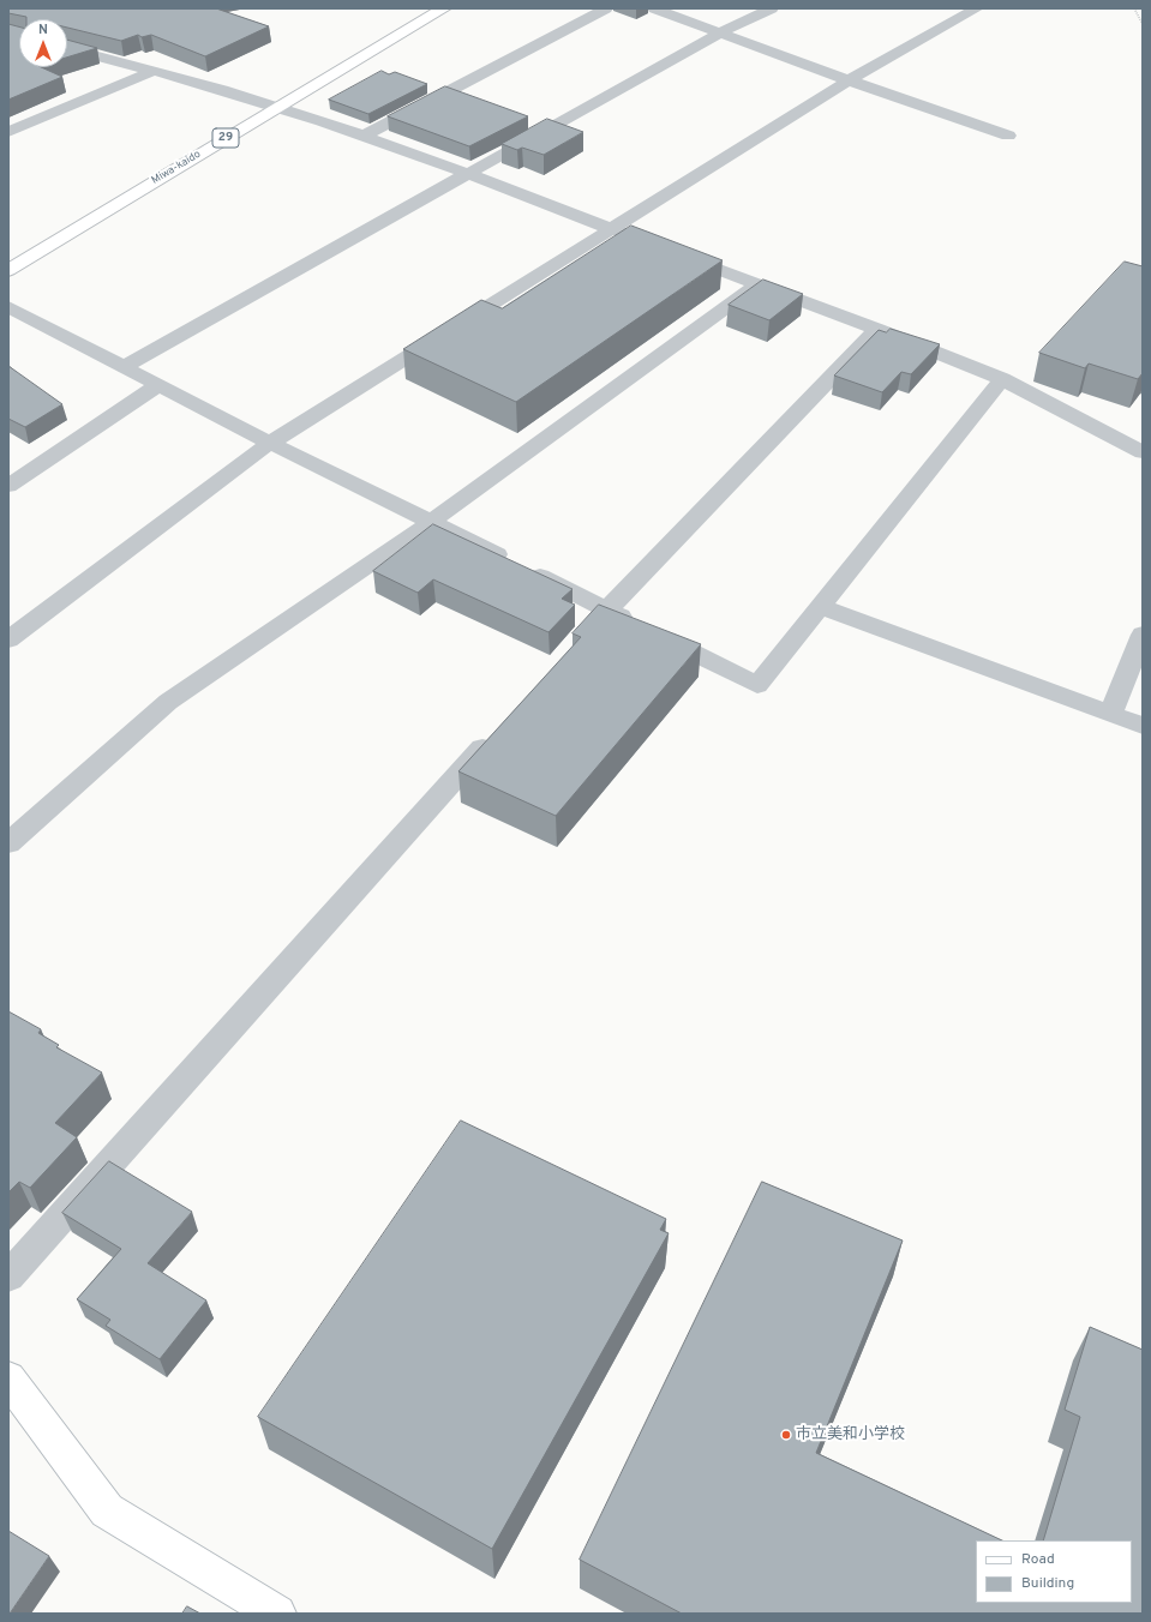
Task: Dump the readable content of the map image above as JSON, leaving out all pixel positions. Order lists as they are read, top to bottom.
{
  "streets": {
    "main road": ["29", "Miwa-kaido"]
  },
  "places": ["市立美和小学校"],
  "legend": ["Road", "Building"],
  "north": "top"
}
